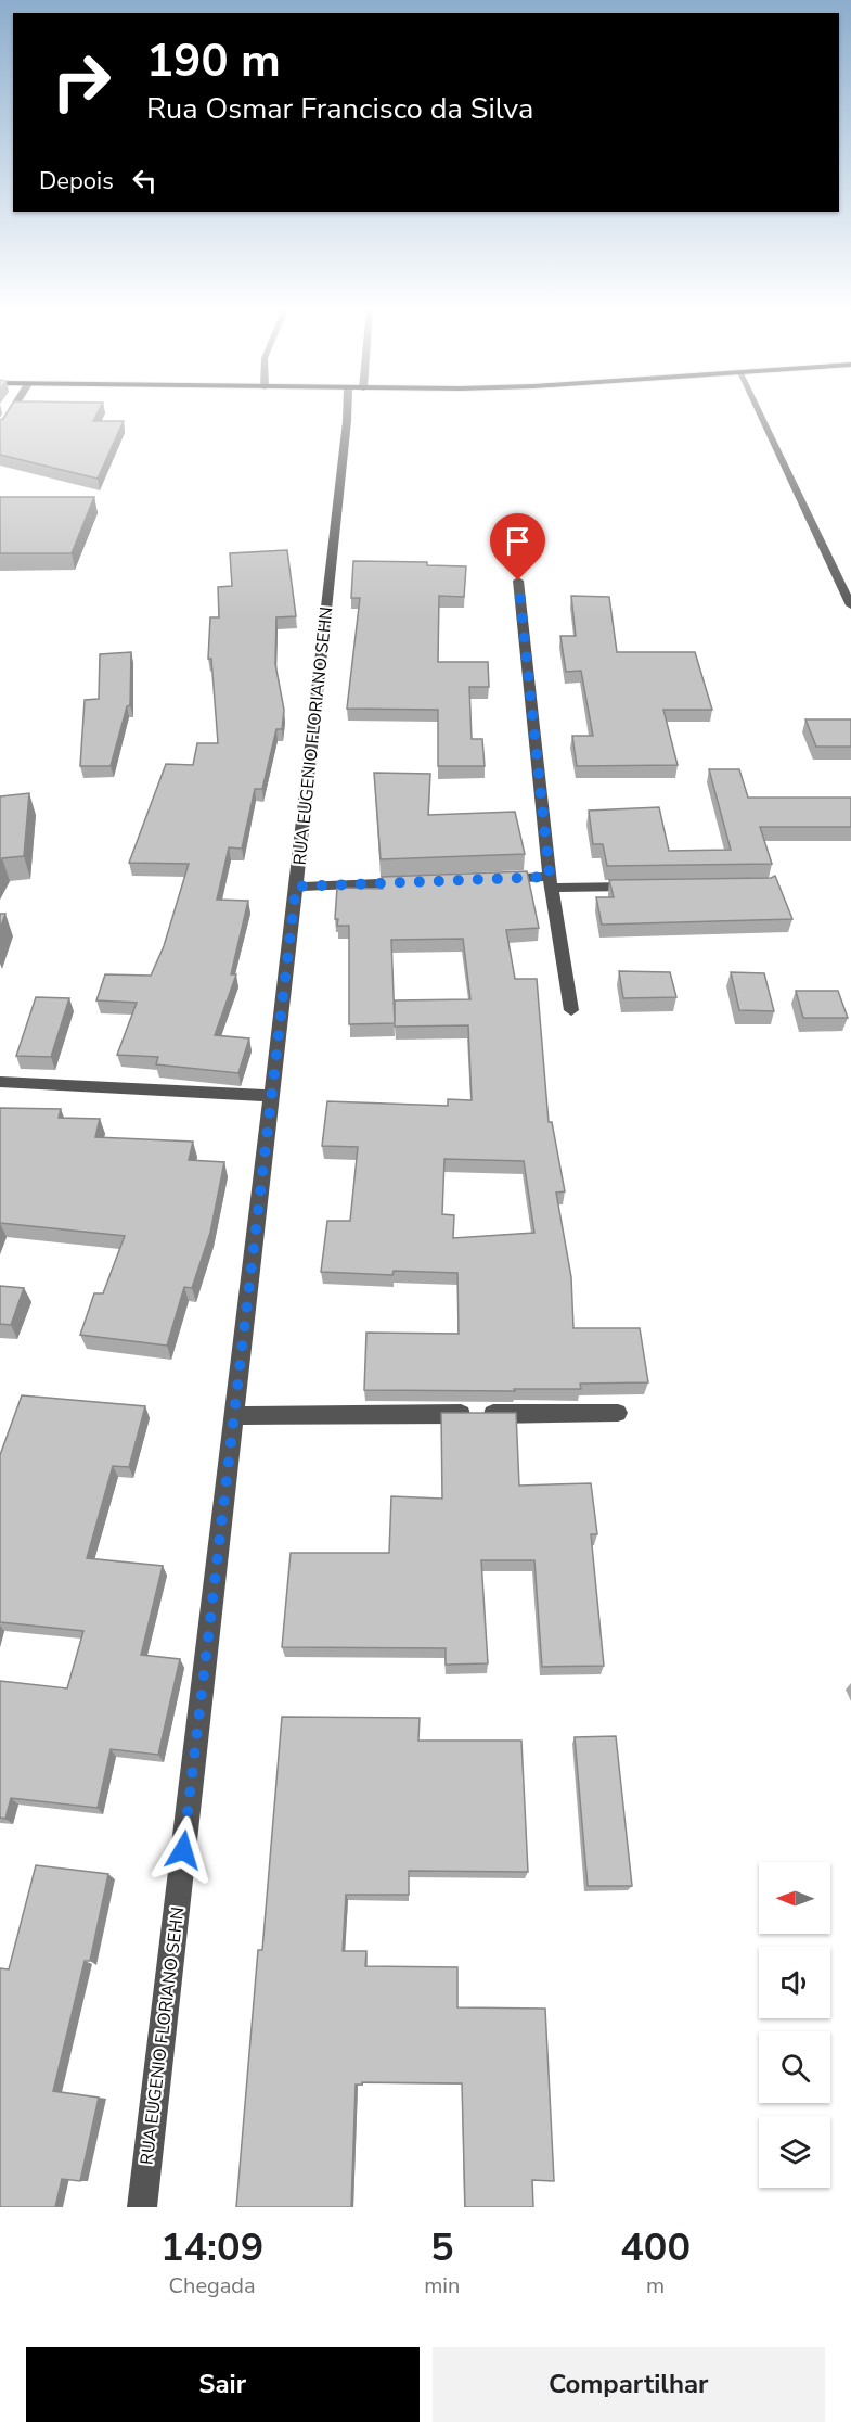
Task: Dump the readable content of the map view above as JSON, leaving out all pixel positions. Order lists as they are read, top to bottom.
{
  "streets": {
    "street": ["RUA EUGENIO FLORIANO SEHN"]
  },
  "north": "left",
  "page": {
    "turn": ["190 m", "Rua Osmar Francisco da Silva"],
    "then": "Depois",
    "eta": [
      "14:09",
      "Chegada",
      "5",
      "min",
      "400",
      "m"
    ],
    "buttons": ["Sair", "Compartilhar"]
  }
}
